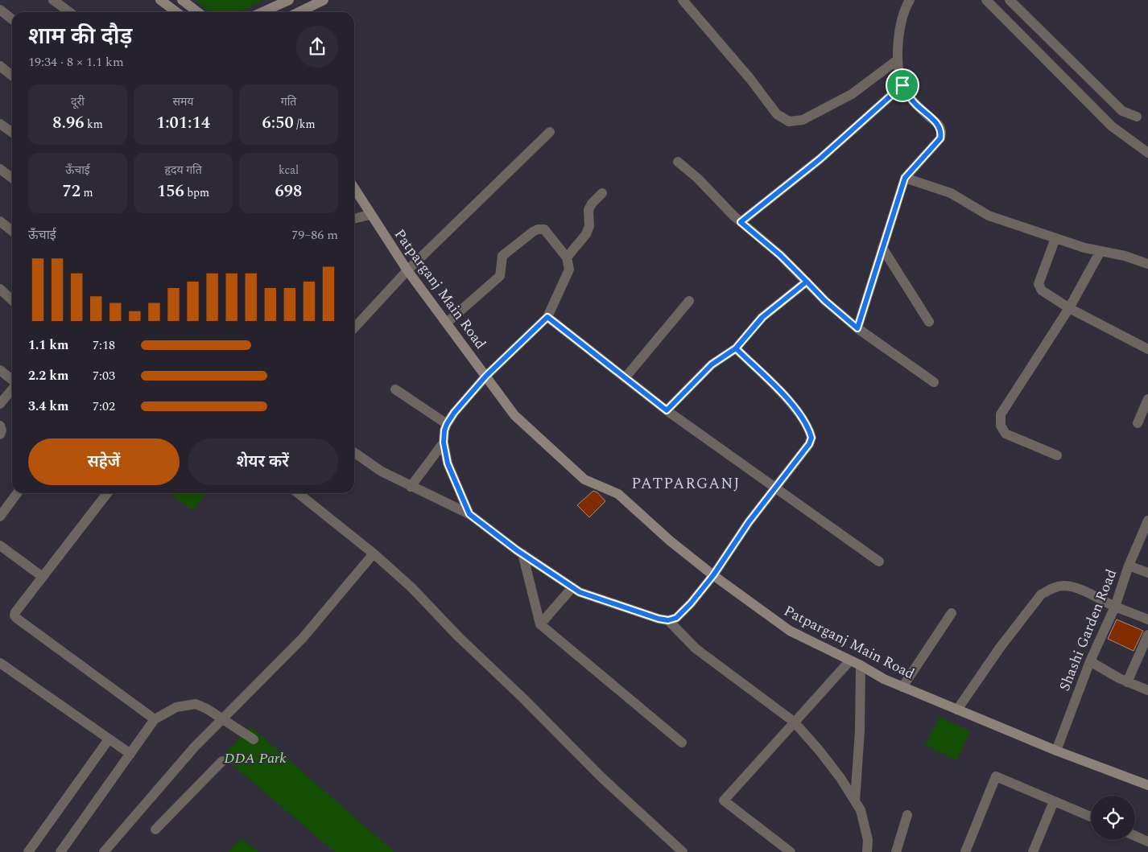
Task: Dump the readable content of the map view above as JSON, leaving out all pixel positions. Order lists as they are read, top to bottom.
{
  "streets": {
    "street": ["Patparganj Main Road", "Shashi Garden Road"]
  },
  "crossings": [
    ["Patparganj Main Road", "Shashi Garden Road"]
  ],
  "districts": ["PATPARGANJ"],
  "parks": ["DDA Park"],
  "page": {
    "heading": ["शाम की दौड़", "19:34 · 8 × 1.1 km"],
    "stats": [
      ["दूरी", "8.96 km"],
      ["समय", "1:01:14"],
      ["गति", "6:50 /km"],
      ["ऊँचाई", "72 m"],
      ["हृदय गति", "156 bpm"],
      ["kcal", "698"]
    ],
    "chart": ["ऊँचाई", "79–86 m"],
    "list": [
      {
        "name": "1.1 km",
        "note": "7:18"
      },
      {
        "name": "2.2 km",
        "note": "7:03"
      },
      {
        "name": "3.4 km",
        "note": "7:02"
      }
    ],
    "buttons": ["सहेजें", "शेयर करें"]
  }
}
